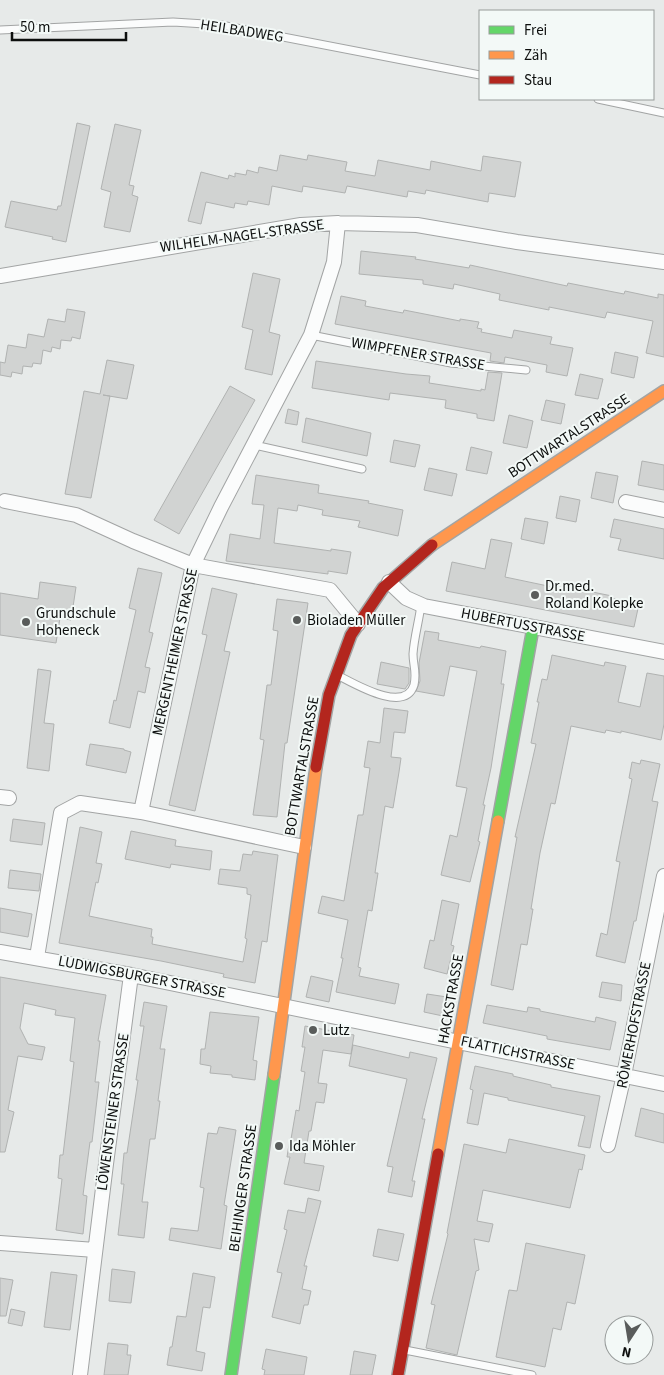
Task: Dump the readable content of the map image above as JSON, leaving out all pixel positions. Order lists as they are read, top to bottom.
{
  "streets": {
    "main road": ["BOTTWARTALSTRASSE", "HACKSTRASSE", "BEIHINGER STRASSE"],
    "street": [
      "WILHELM-NAGEL-STRASSE",
      "HUBERTUSSTRASSE",
      "MERGENTHEIMER STRASSE",
      "LUDWIGSBURGER STRASSE",
      "RÖMERHOFSTRASSE",
      "FLATTICHSTRASSE",
      "LÖWENSTEINER STRASSE"
    ],
    "lane": ["HEILBADWEG", "WIMPFENER STRASSE"]
  },
  "crossings": [
    ["WILHELM-NAGEL-STRASSE", "MERGENTHEIMER STRASSE"],
    ["WIMPFENER STRASSE", "MERGENTHEIMER STRASSE"],
    ["BOTTWARTALSTRASSE", "HUBERTUSSTRASSE"],
    ["BOTTWARTALSTRASSE", "LUDWIGSBURGER STRASSE"],
    ["BOTTWARTALSTRASSE", "FLATTICHSTRASSE"],
    ["BOTTWARTALSTRASSE", "BEIHINGER STRASSE"],
    ["HUBERTUSSTRASSE", "HACKSTRASSE"],
    ["LUDWIGSBURGER STRASSE", "FLATTICHSTRASSE"],
    ["LUDWIGSBURGER STRASSE", "LÖWENSTEINER STRASSE"],
    ["LUDWIGSBURGER STRASSE", "BEIHINGER STRASSE"],
    ["HACKSTRASSE", "FLATTICHSTRASSE"],
    ["RÖMERHOFSTRASSE", "FLATTICHSTRASSE"],
    ["FLATTICHSTRASSE", "BEIHINGER STRASSE"]
  ],
  "places": [
    "Dr.med. Roland Kolepke",
    "Bioladen Müller",
    "Grundschule Hoheneck",
    "Lutz",
    "Ida Möhler"
  ],
  "legend": ["Frei", "Zäh", "Stau"],
  "scale_bar": "50 m",
  "north": "bottom"
}
